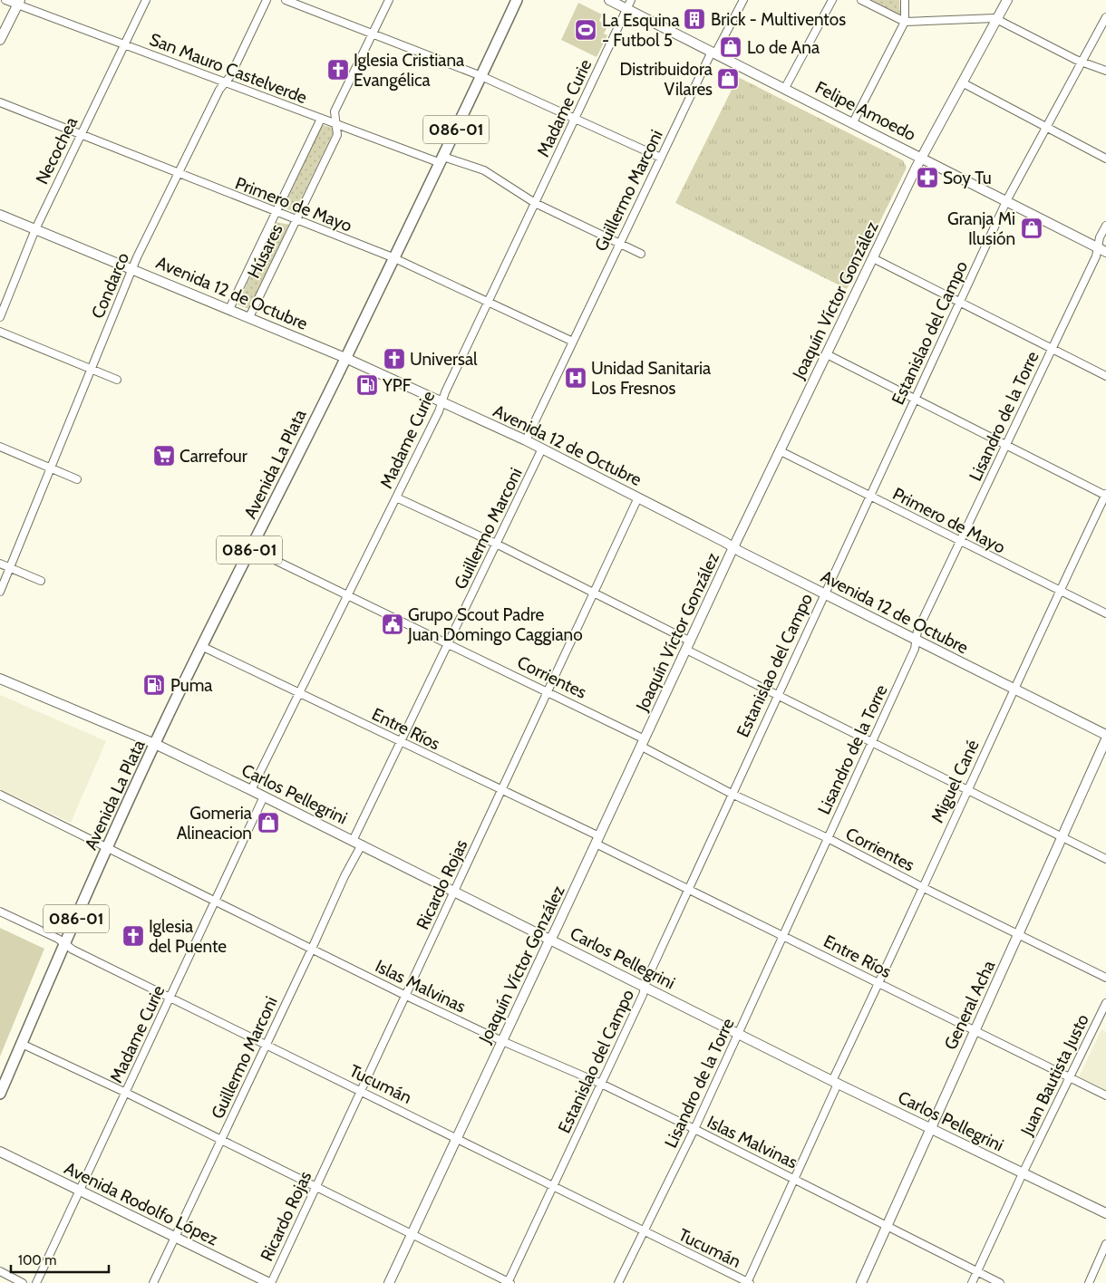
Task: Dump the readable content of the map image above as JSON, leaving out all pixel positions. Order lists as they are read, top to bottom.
{
  "streets": {
    "main road": ["086-01", "Avenida La Plata"],
    "street": [
      "San Mauro Castelverde",
      "Madame Curie",
      "Felipe Amoedo",
      "Necochea",
      "Guillermo Marconi",
      "Primero de Mayo",
      "Húsares",
      "Condarco",
      "Avenida 12 de Octubre",
      "Joaquín Víctor González",
      "Estanislao del Campo",
      "Lisandro de la Torre",
      "Corrientes",
      "Entre Ríos",
      "Miguel Cané",
      "Carlos Pellegrini",
      "Ricardo Rojas",
      "Islas Malvinas",
      "General Acha",
      "Juan Bautista Justo",
      "Tucumán",
      "Avenida Rodolfo López"
    ]
  },
  "crossings": [
    ["San Mauro Castelverde", "Madame Curie"],
    ["San Mauro Castelverde", "Necochea"],
    ["San Mauro Castelverde", "Guillermo Marconi"],
    ["San Mauro Castelverde", "Húsares"],
    ["San Mauro Castelverde", "Condarco"],
    ["San Mauro Castelverde", "Avenida La Plata"],
    ["Madame Curie", "Felipe Amoedo"],
    ["Madame Curie", "Primero de Mayo"],
    ["Madame Curie", "Avenida 12 de Octubre"],
    ["Madame Curie", "Corrientes"],
    ["Madame Curie", "Entre Ríos"],
    ["Madame Curie", "Carlos Pellegrini"],
    ["Madame Curie", "Islas Malvinas"],
    ["Madame Curie", "Tucumán"],
    ["Madame Curie", "Avenida Rodolfo López"],
    ["Felipe Amoedo", "Guillermo Marconi"],
    ["Felipe Amoedo", "Joaquín Víctor González"],
    ["Felipe Amoedo", "Estanislao del Campo"],
    ["Felipe Amoedo", "Lisandro de la Torre"],
    ["Necochea", "Primero de Mayo"],
    ["Necochea", "Avenida 12 de Octubre"],
    ["Guillermo Marconi", "Primero de Mayo"],
    ["Guillermo Marconi", "Avenida 12 de Octubre"],
    ["Guillermo Marconi", "Corrientes"],
    ["Guillermo Marconi", "Entre Ríos"],
    ["Guillermo Marconi", "Carlos Pellegrini"],
    ["Guillermo Marconi", "Islas Malvinas"],
    ["Guillermo Marconi", "Tucumán"],
    ["Guillermo Marconi", "Avenida Rodolfo López"],
    ["Primero de Mayo", "Húsares"],
    ["Primero de Mayo", "Condarco"],
    ["Primero de Mayo", "Joaquín Víctor González"],
    ["Primero de Mayo", "Estanislao del Campo"],
    ["Primero de Mayo", "Lisandro de la Torre"],
    ["Primero de Mayo", "Avenida La Plata"],
    ["Primero de Mayo", "Miguel Cané"],
    ["Húsares", "Avenida 12 de Octubre"],
    ["Condarco", "Avenida 12 de Octubre"],
    ["Avenida 12 de Octubre", "Joaquín Víctor González"],
    ["Avenida 12 de Octubre", "Estanislao del Campo"],
    ["Avenida 12 de Octubre", "Lisandro de la Torre"],
    ["Avenida 12 de Octubre", "Avenida La Plata"],
    ["Avenida 12 de Octubre", "Miguel Cané"],
    ["Avenida 12 de Octubre", "Ricardo Rojas"],
    ["Joaquín Víctor González", "Corrientes"],
    ["Joaquín Víctor González", "Entre Ríos"],
    ["Joaquín Víctor González", "Carlos Pellegrini"],
    ["Joaquín Víctor González", "Islas Malvinas"],
    ["Joaquín Víctor González", "Tucumán"],
    ["Estanislao del Campo", "Corrientes"],
    ["Estanislao del Campo", "Entre Ríos"],
    ["Estanislao del Campo", "Carlos Pellegrini"],
    ["Estanislao del Campo", "Islas Malvinas"],
    ["Estanislao del Campo", "Tucumán"],
    ["Lisandro de la Torre", "Corrientes"],
    ["Lisandro de la Torre", "Entre Ríos"],
    ["Lisandro de la Torre", "Carlos Pellegrini"],
    ["Lisandro de la Torre", "Islas Malvinas"],
    ["Lisandro de la Torre", "Tucumán"],
    ["Avenida La Plata", "Corrientes"],
    ["Avenida La Plata", "Entre Ríos"],
    ["Avenida La Plata", "Carlos Pellegrini"],
    ["Avenida La Plata", "Islas Malvinas"],
    ["Avenida La Plata", "Tucumán"],
    ["Corrientes", "Miguel Cané"],
    ["Corrientes", "Ricardo Rojas"],
    ["Corrientes", "General Acha"],
    ["Entre Ríos", "Miguel Cané"],
    ["Entre Ríos", "Ricardo Rojas"],
    ["Entre Ríos", "General Acha"],
    ["Entre Ríos", "Juan Bautista Justo"],
    ["Miguel Cané", "Carlos Pellegrini"],
    ["Miguel Cané", "Islas Malvinas"],
    ["Miguel Cané", "Tucumán"],
    ["Carlos Pellegrini", "Ricardo Rojas"],
    ["Carlos Pellegrini", "General Acha"],
    ["Carlos Pellegrini", "Juan Bautista Justo"],
    ["Ricardo Rojas", "Islas Malvinas"],
    ["Ricardo Rojas", "Tucumán"],
    ["Ricardo Rojas", "Avenida Rodolfo López"],
    ["Islas Malvinas", "General Acha"],
    ["Islas Malvinas", "Juan Bautista Justo"]
  ],
  "places": {
    "building": ["Brick - Multiventos"],
    "sports": ["La Esquina - Futbol 5"],
    "shop": [
      "Lo de Ana",
      "Distribuidora Vilares",
      "Granja Mi Ilusión",
      "Gomeria Alineacion"
    ],
    "church": ["Iglesia Cristiana Evangélica", "Universal", "Iglesia del Puente"],
    "pharmacy": ["Soy Tu"],
    "hospital": ["Unidad Sanitaria Los Fresnos"],
    "fuel station": ["YPF", "Puma"],
    "supermarket": ["Carrefour"],
    "public building": ["Grupo Scout Padre Juan Domingo Caggiano"]
  },
  "scale_bar": "100 m"
}
